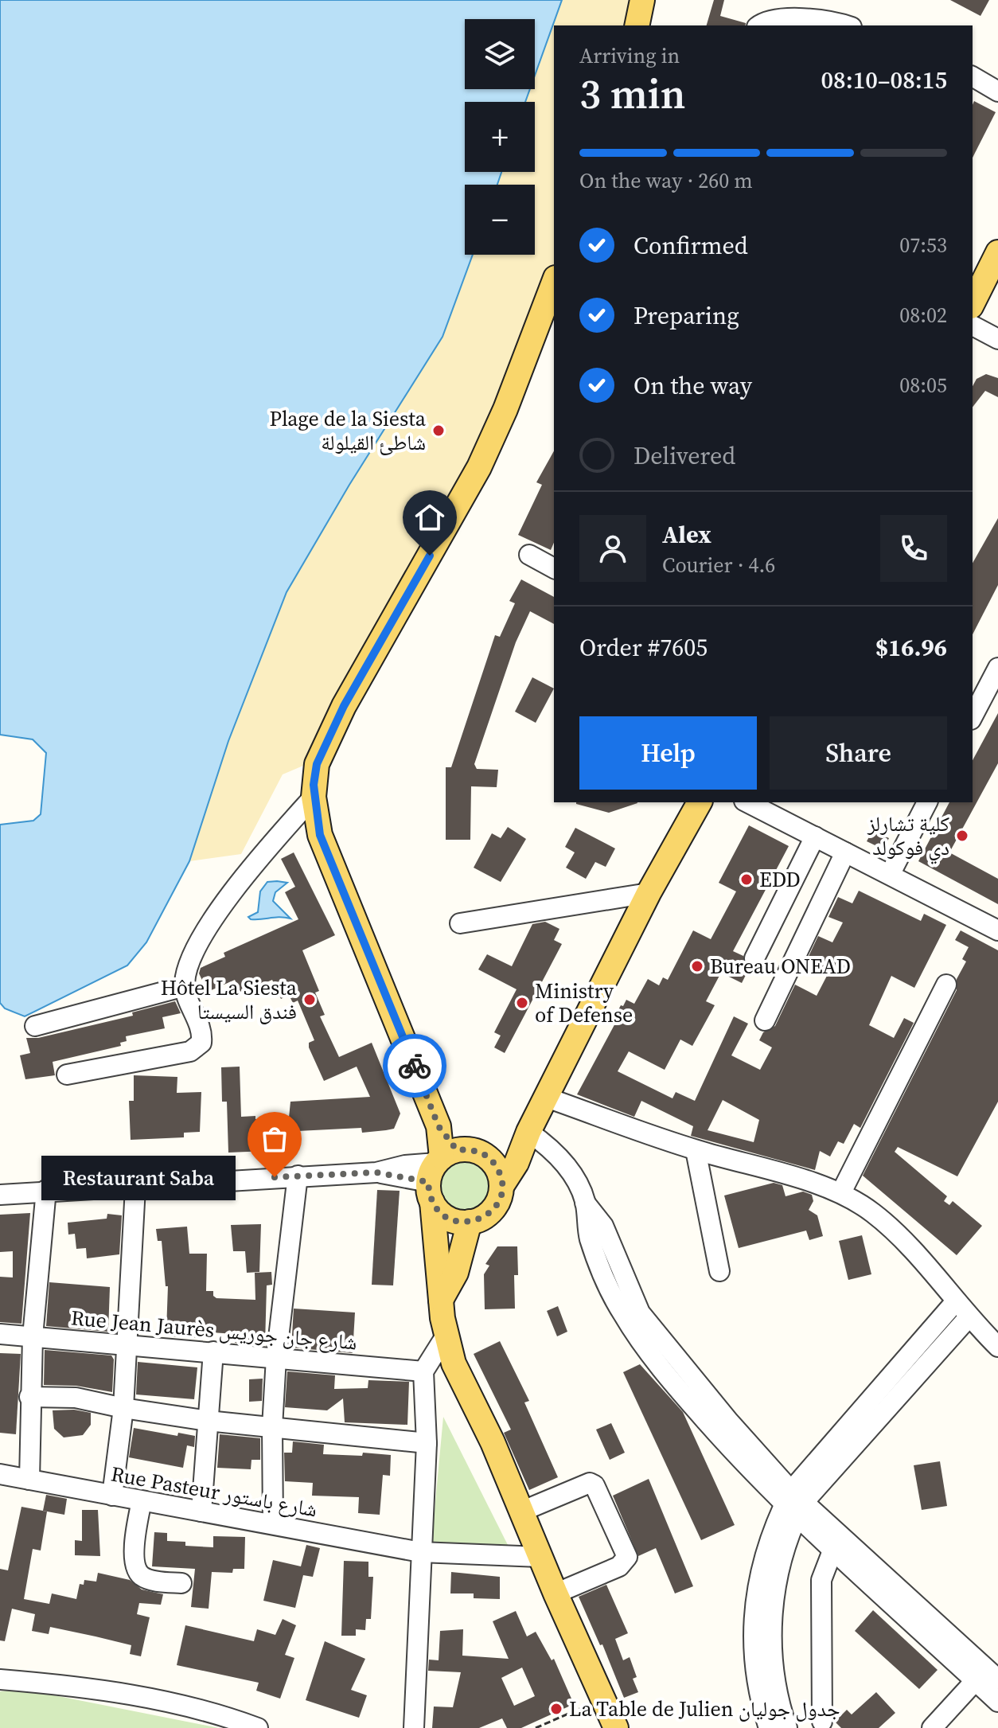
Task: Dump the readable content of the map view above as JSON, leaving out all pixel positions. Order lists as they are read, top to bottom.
{
  "streets": {
    "street": ["Rue Jean Jaurès شارع جان جوريس", "Rue Pasteur شارع باستور"]
  },
  "places": [
    "Plage de la Siesta شاطئ القيلولة",
    "كلية تشارلز دي فوكولد",
    "EDD",
    "Bureau ONEAD",
    "Hôtel La Siesta فندق السيستا",
    "Ministry of Defense",
    "Restaurant Saba",
    "La Table de Julien جدول جوليان"
  ],
  "page": {
    "map_buttons": ["+", "−"],
    "heading": ["3 min", "Arriving in", "08:10–08:15"],
    "panel": [
      "Alex",
      "Courier · 4.6",
      "Order #7605",
      "$16.96"
    ],
    "bar": "On the way · 260 m",
    "list": [
      ["Confirmed", "07:53"],
      ["Preparing", "08:02"],
      ["On the way", "08:05"],
      "Delivered"
    ],
    "buttons": ["Help", "Share"],
    "bubble": "Restaurant Saba"
  }
}
